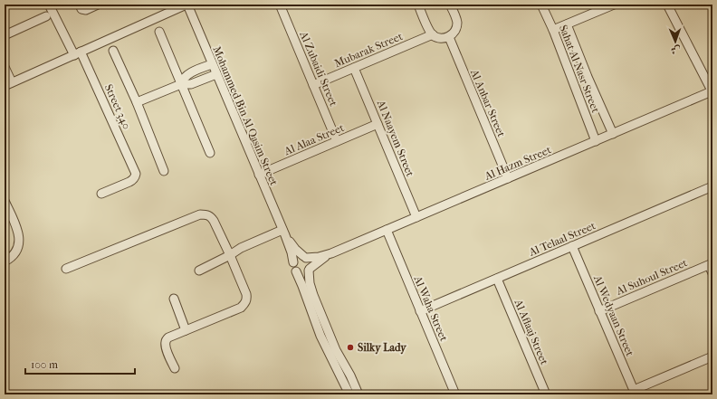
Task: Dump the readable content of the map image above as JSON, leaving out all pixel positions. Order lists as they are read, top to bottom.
{
  "streets": {
    "street": [
      "Mubarak Street",
      "Al Zubaidi Street",
      "Sahat Al Nasr Street",
      "Al Anbar Street",
      "Street 340",
      "Mohammed Bin Al Qasim Street",
      "Al Naayem Street",
      "Al Alaa Street",
      "Al Hazm Street",
      "Al Telaal Street",
      "Al Suhoul Street",
      "Al Waha Street",
      "Al Wedyaan Street",
      "Al Aflaaj Street"
    ]
  },
  "crossings": [
    ["Mubarak Street", "Al Zubaidi Street"],
    ["Mubarak Street", "Al Naayem Street"],
    ["Al Zubaidi Street", "Al Alaa Street"],
    ["Sahat Al Nasr Street", "Al Hazm Street"],
    ["Al Anbar Street", "Al Hazm Street"],
    ["Mohammed Bin Al Qasim Street", "Al Alaa Street"],
    ["Mohammed Bin Al Qasim Street", "Al Hazm Street"],
    ["Al Naayem Street", "Al Alaa Street"],
    ["Al Naayem Street", "Al Hazm Street"],
    ["Al Hazm Street", "Al Waha Street"],
    ["Al Telaal Street", "Al Waha Street"],
    ["Al Telaal Street", "Al Wedyaan Street"],
    ["Al Telaal Street", "Al Aflaaj Street"],
    ["Al Suhoul Street", "Al Wedyaan Street"]
  ],
  "places": ["Silky Lady"],
  "scale_bar": "100 m",
  "north": "bottom"
}
